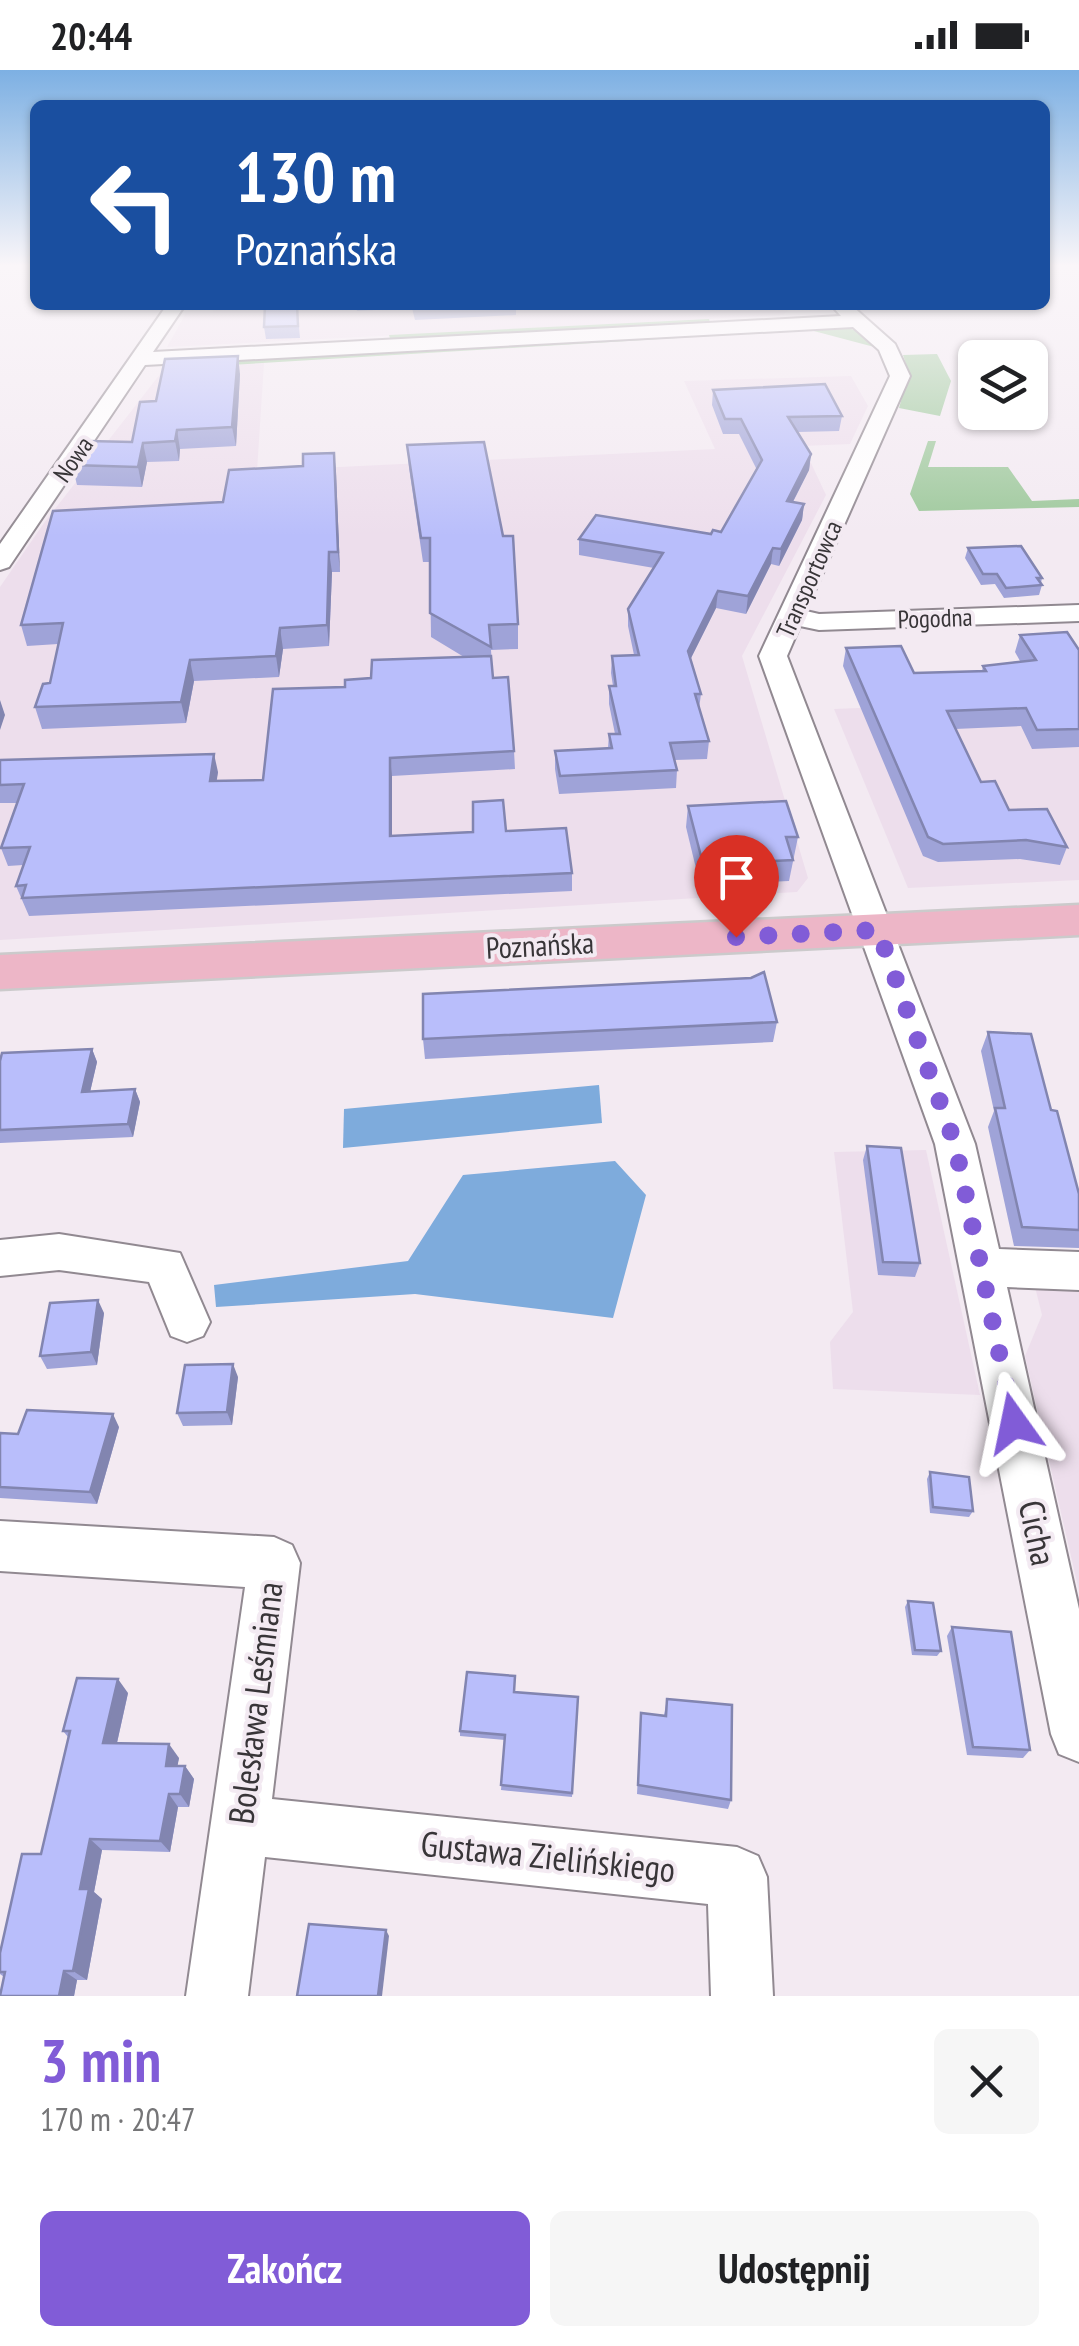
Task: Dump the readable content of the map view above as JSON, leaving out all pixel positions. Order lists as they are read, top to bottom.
{
  "streets": {
    "main road": ["Poznańska"],
    "street": [
      "Nowa",
      "Transportowca",
      "Pogodna",
      "Cicha",
      "Bolesława Leśmiana",
      "Gustawa Zielińskiego"
    ]
  },
  "crossings": [
    ["Transportowca", "Pogodna"],
    ["Transportowca", "Poznańska"],
    ["Transportowca", "Cicha"],
    ["Poznańska", "Cicha"],
    ["Bolesława Leśmiana", "Gustawa Zielińskiego"]
  ],
  "page": {
    "status": "20:44",
    "turn": ["130 m", "Poznańska"],
    "heading": ["3 min", "170 m · 20:47"],
    "buttons": ["Zakończ", "Udostępnij"]
  }
}
